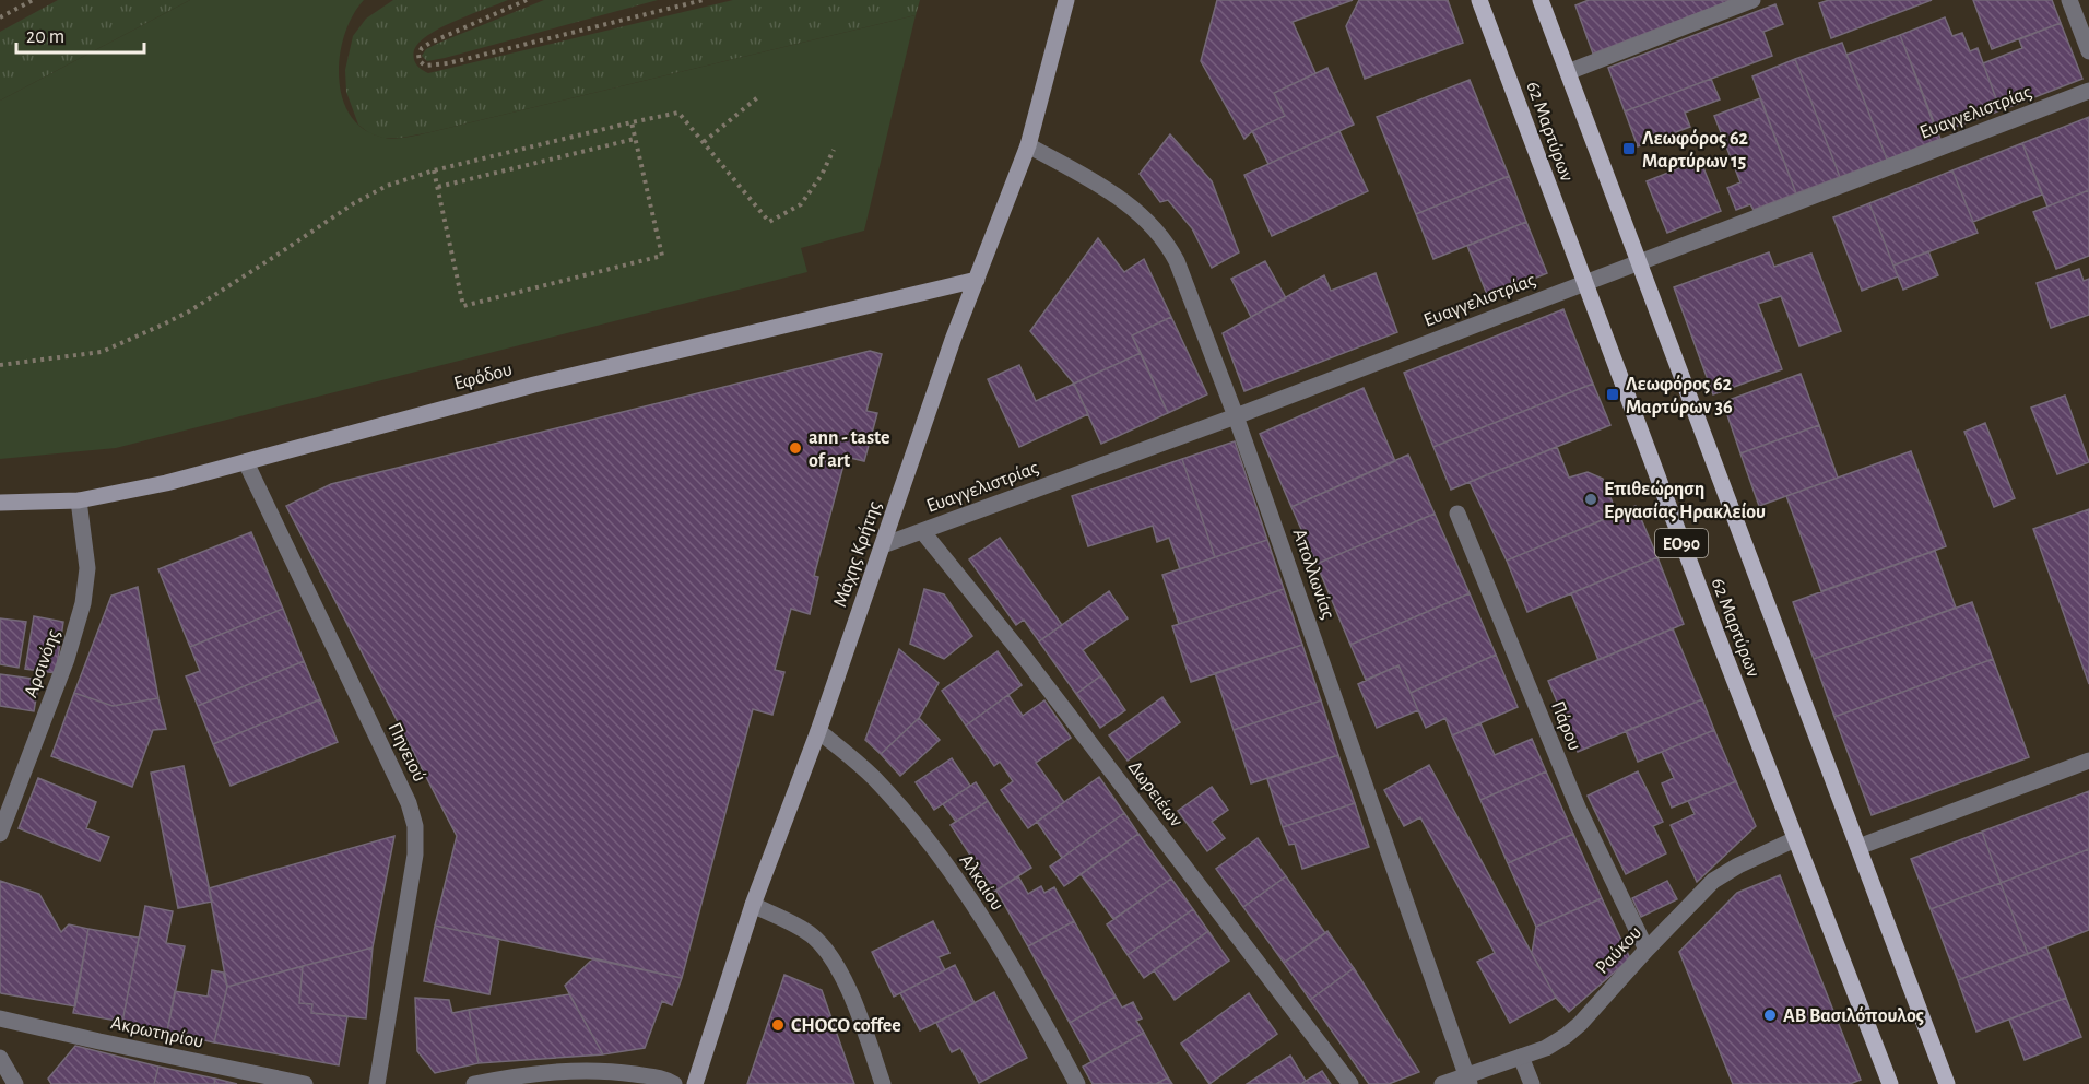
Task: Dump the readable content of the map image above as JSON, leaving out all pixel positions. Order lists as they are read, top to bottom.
{
  "streets": {
    "main road": ["62 Μαρτύρων", "ΕΟ90"],
    "street": [
      "Ευαγγελιστρίας",
      "Εφόδου",
      "Μάχης Κρήτης",
      "Απολλωνίας",
      "Αρσινόης",
      "Πάρου",
      "Πηνειού",
      "Δωρειέων",
      "Αλκαίου",
      "Ραύκου",
      "Ακρωτηρίου"
    ]
  },
  "crossings": [
    ["Ευαγγελιστρίας", "62 Μαρτύρων"],
    ["Ευαγγελιστρίας", "Μάχης Κρήτης"],
    ["Ευαγγελιστρίας", "Απολλωνίας"],
    ["Ευαγγελιστρίας", "Δωρειέων"],
    ["62 Μαρτύρων", "Ραύκου"],
    ["Εφόδου", "Μάχης Κρήτης"],
    ["Εφόδου", "Αρσινόης"],
    ["Εφόδου", "Πηνειού"],
    ["Μάχης Κρήτης", "Απολλωνίας"],
    ["Μάχης Κρήτης", "Αλκαίου"],
    ["Απολλωνίας", "Ραύκου"],
    ["Πάρου", "Ραύκου"]
  ],
  "places": {
    "transit": ["Λεωφόρος 62 Μαρτύρων 15", "Λεωφόρος 62 Μαρτύρων 36"],
    "other": [
      "ann - taste of art",
      "Επιθεώρηση Εργασίας Ηρακλείου",
      "ΑΒ Βασιλόπουλος",
      "CHOCO coffee"
    ]
  },
  "scale_bar": "20 m"
}
